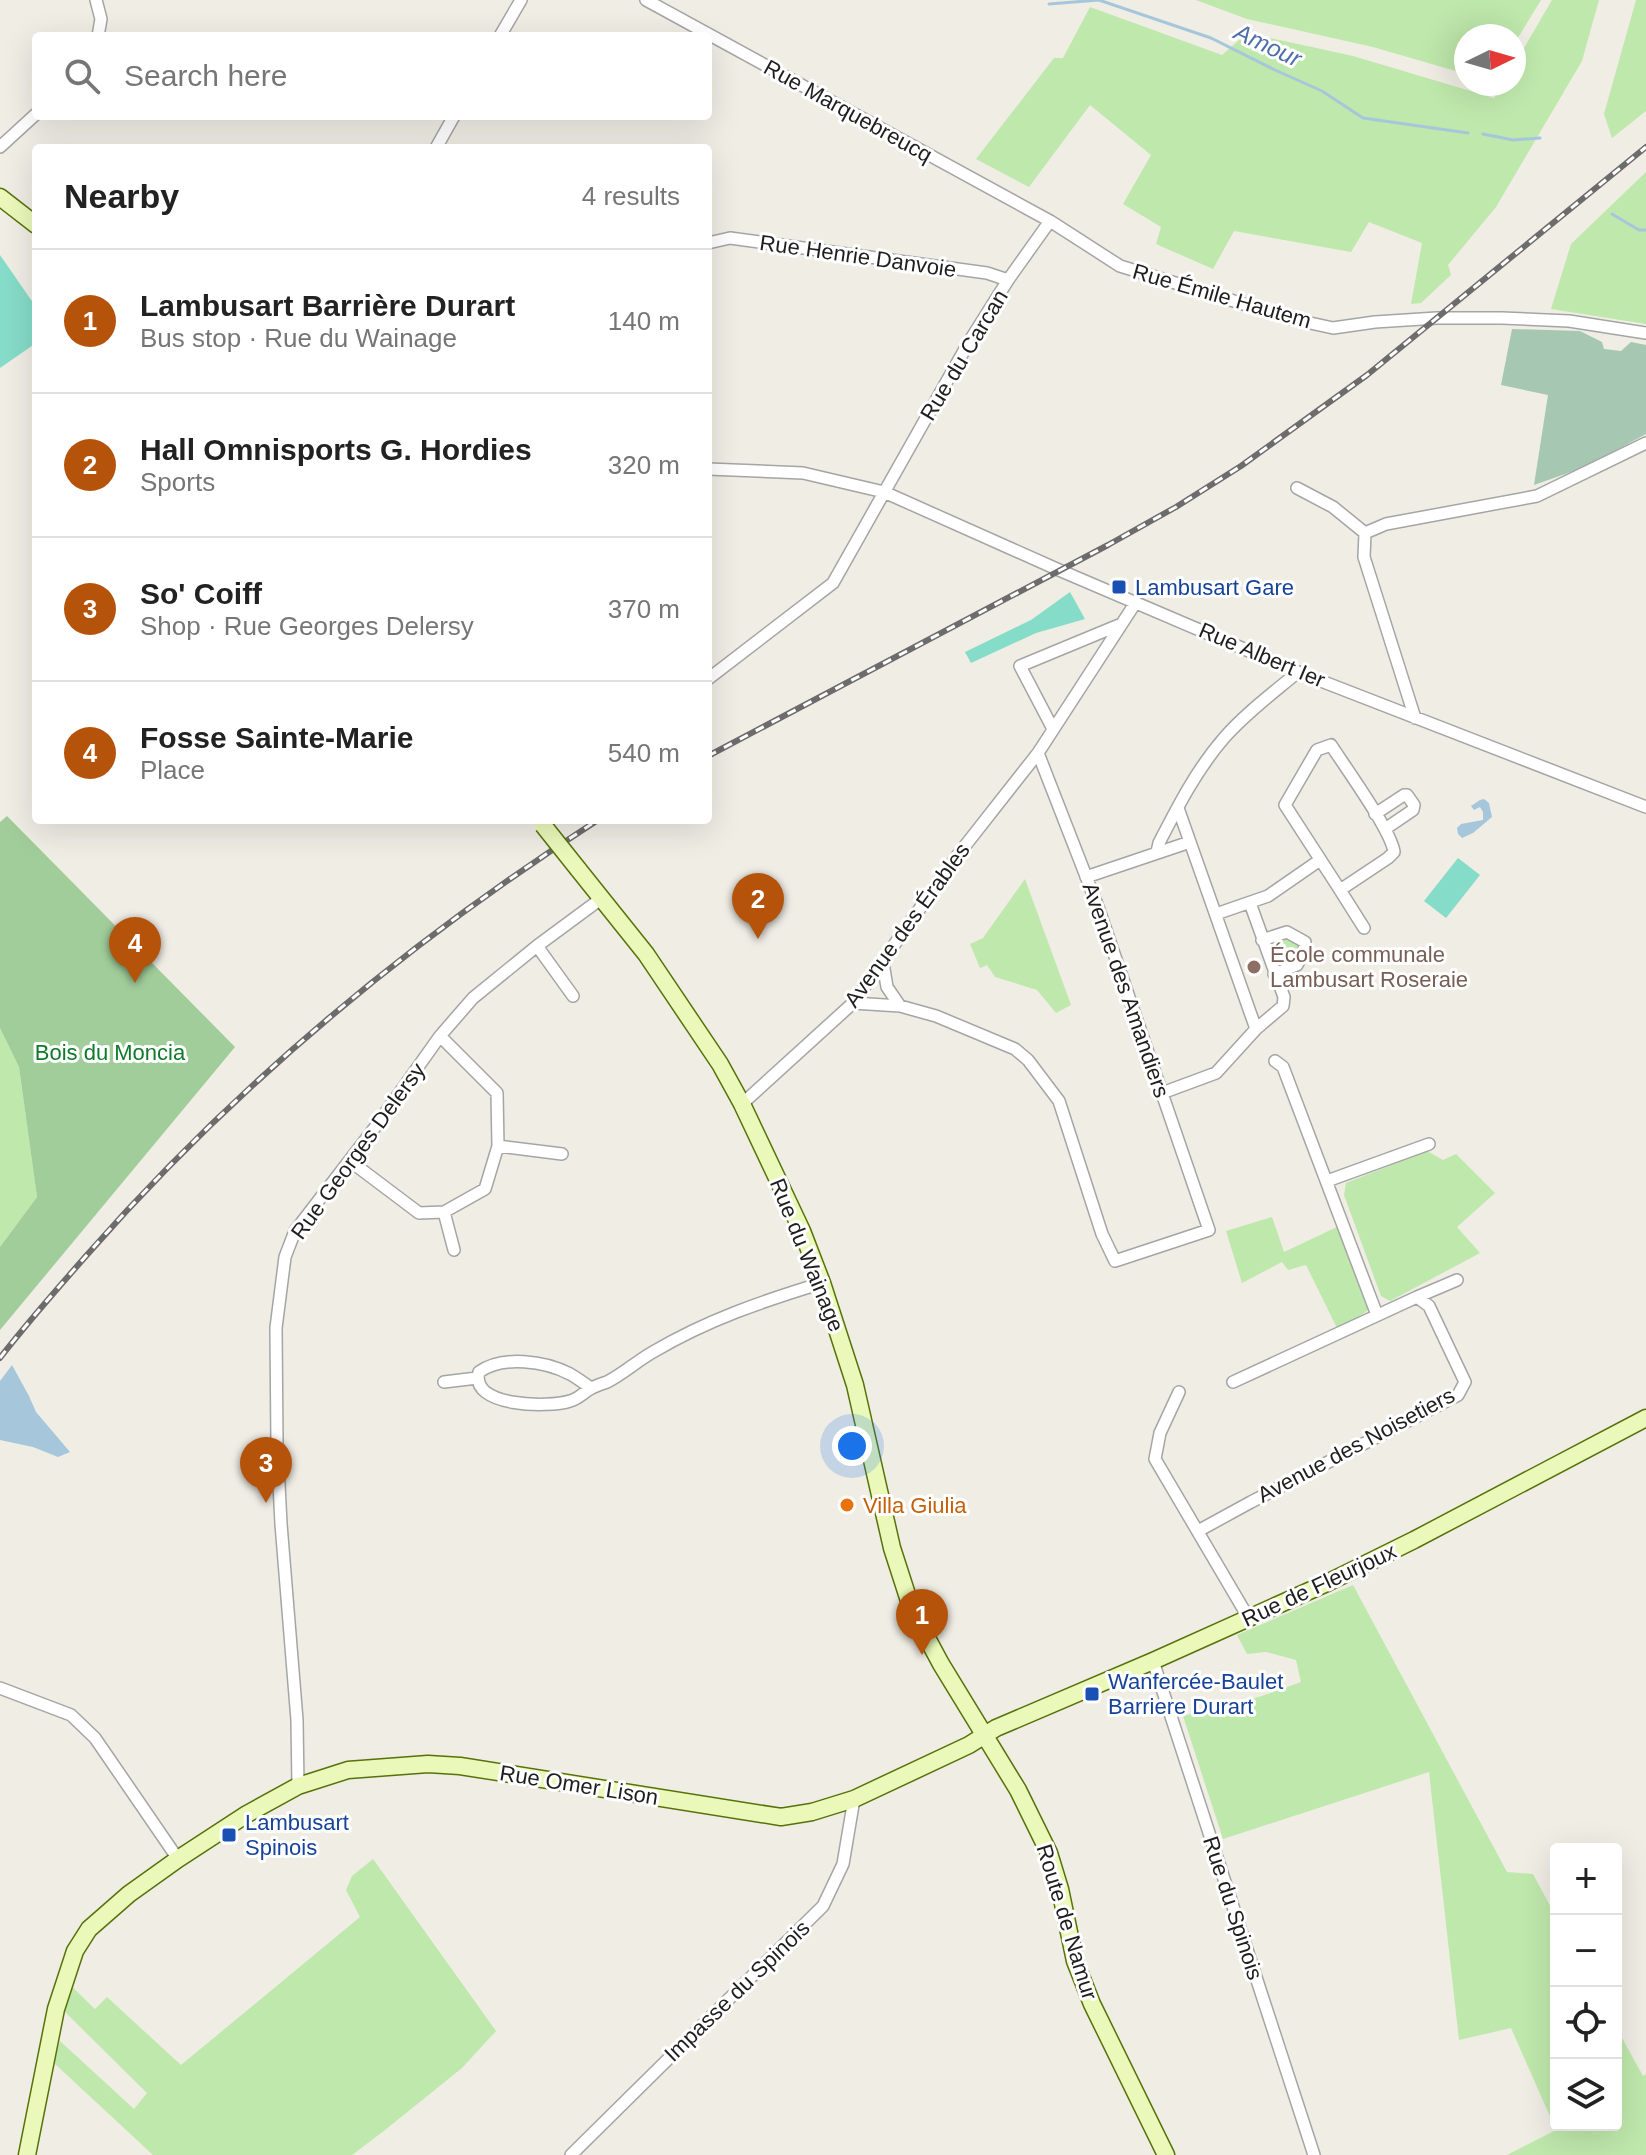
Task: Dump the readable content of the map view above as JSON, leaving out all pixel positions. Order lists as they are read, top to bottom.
{
  "streets": {
    "street": [
      "Rue Marquebreucq",
      "Rue Henrie Danvoie",
      "Rue Émile Hautem",
      "Rue du Carcan",
      "Rue Albert Ier",
      "Avenue des Érables",
      "Avenue des Amandiers",
      "Rue Georges Delersy",
      "Rue du Wainage",
      "Avenue des Noisetiers",
      "Rue de Fleurjoux",
      "Rue Omer Lison",
      "Rue du Spinois",
      "Route de Namur",
      "Impasse du Spinois"
    ]
  },
  "crossings": [
    ["Rue Marquebreucq", "Rue Émile Hautem"],
    ["Rue Marquebreucq", "Rue du Carcan"],
    ["Rue Henrie Danvoie", "Rue du Carcan"],
    ["Rue Émile Hautem", "Rue du Carcan"],
    ["Rue du Carcan", "Rue Albert Ier"],
    ["Rue Albert Ier", "Avenue des Érables"],
    ["Avenue des Érables", "Avenue des Amandiers"],
    ["Avenue des Érables", "Rue du Wainage"],
    ["Rue Georges Delersy", "Rue du Wainage"],
    ["Rue Georges Delersy", "Rue Omer Lison"],
    ["Rue du Wainage", "Rue de Fleurjoux"],
    ["Rue du Wainage", "Rue Omer Lison"],
    ["Rue du Wainage", "Route de Namur"],
    ["Rue de Fleurjoux", "Rue Omer Lison"],
    ["Rue de Fleurjoux", "Rue du Spinois"],
    ["Rue de Fleurjoux", "Route de Namur"],
    ["Rue Omer Lison", "Route de Namur"],
    ["Rue Omer Lison", "Impasse du Spinois"]
  ],
  "water": ["Amour"],
  "parks": ["Bois du Moncia"],
  "places": {
    "transit": ["Lambusart Gare", "Wanfercée-Baulet Barriere Durart", "Lambusart Spinois"],
    "other": ["École communale Lambusart Roseraie", "Villa Giulia"]
  },
  "north": "right",
  "page": {
    "search": "Search here",
    "heading": ["Nearby", "4 results"],
    "list": [
      {
        "mark": "1",
        "name": "Lambusart Barrière Durart",
        "note": "Bus stop · Rue du Wainage",
        "value": "140 m"
      },
      {
        "mark": "2",
        "name": "Hall Omnisports G. Hordies",
        "note": "Sports",
        "value": "320 m"
      },
      {
        "mark": "3",
        "name": "So' Coiff",
        "note": "Shop · Rue Georges Delersy",
        "value": "370 m"
      },
      {
        "mark": "4",
        "name": "Fosse Sainte-Marie",
        "note": "Place",
        "value": "540 m"
      }
    ],
    "pins": [
      "2",
      "4",
      "3",
      "1"
    ],
    "map_buttons": ["+", "−"]
  }
}
